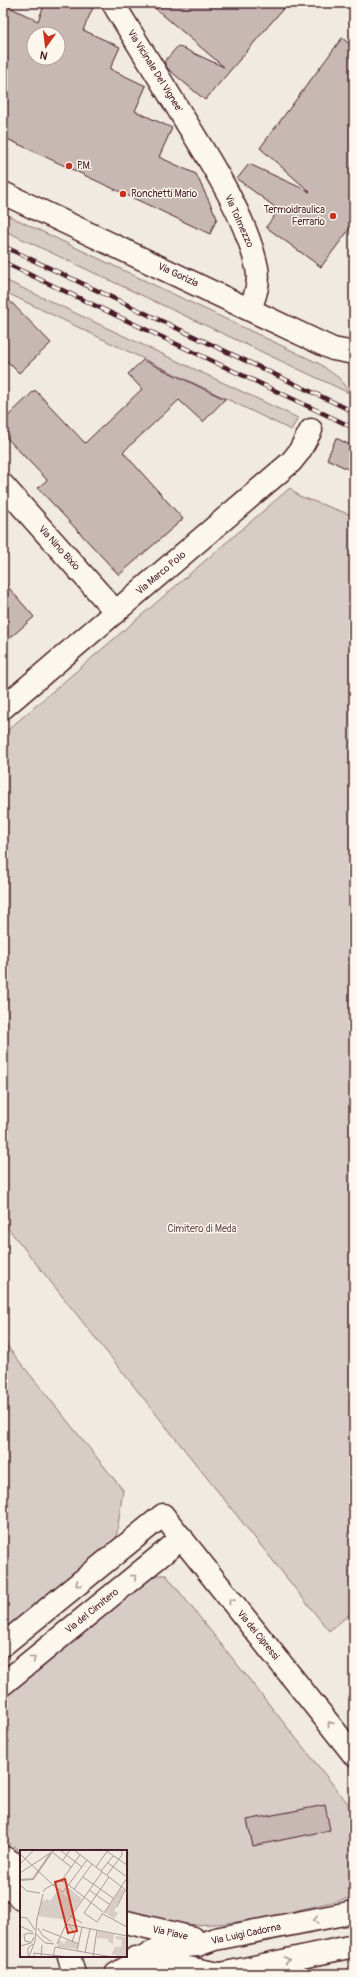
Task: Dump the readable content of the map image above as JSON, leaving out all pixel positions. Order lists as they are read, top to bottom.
{
  "streets": {
    "street": [
      "Via Vicinale Del Vignee'",
      "Via Tolmezzo",
      "Via Gorizia",
      "Via Nino Bixio",
      "Via Marco Polo",
      "Via del Cimitero",
      "Via dei Cipressi",
      "Via Piave",
      "Via Luigi Cadorna"
    ]
  },
  "crossings": [
    ["Via Vicinale Del Vignee'", "Via Tolmezzo"],
    ["Via Tolmezzo", "Via Gorizia"],
    ["Via Nino Bixio", "Via Marco Polo"],
    ["Via del Cimitero", "Via dei Cipressi"],
    ["Via Piave", "Via Luigi Cadorna"]
  ],
  "one_way": ["Via del Cimitero"],
  "parks": ["Cimitero di Meda"],
  "places": ["P.M.", "Ronchetti Mario", "Termoidraulica Ferrario"],
  "north": "bottom"
}
